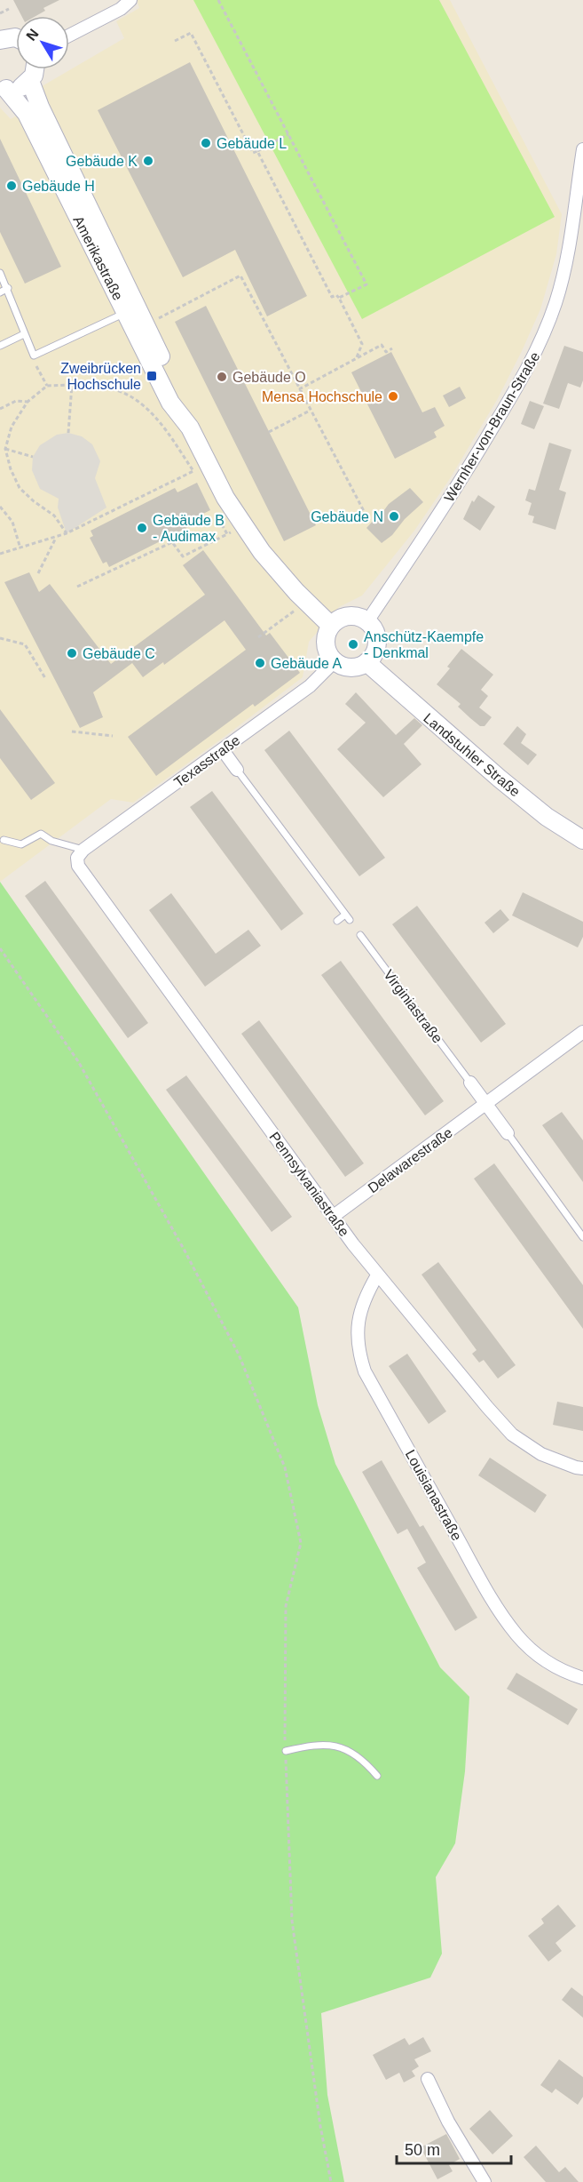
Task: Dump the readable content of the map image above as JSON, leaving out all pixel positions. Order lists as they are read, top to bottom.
{
  "streets": {
    "street": [
      "Amerikastraße",
      "Wernher-von-Braun-Straße",
      "Landstuhler Straße",
      "Texasstraße",
      "Virginiastraße",
      "Delawarestraße",
      "Pennsylvaniastraße",
      "Louisianastraße"
    ]
  },
  "crossings": [
    ["Amerikastraße", "Wernher-von-Braun-Straße"],
    ["Amerikastraße", "Landstuhler Straße"],
    ["Amerikastraße", "Texasstraße"],
    ["Wernher-von-Braun-Straße", "Landstuhler Straße"],
    ["Wernher-von-Braun-Straße", "Texasstraße"],
    ["Landstuhler Straße", "Texasstraße"],
    ["Texasstraße", "Pennsylvaniastraße"],
    ["Virginiastraße", "Delawarestraße"],
    ["Delawarestraße", "Pennsylvaniastraße"],
    ["Pennsylvaniastraße", "Louisianastraße"]
  ],
  "places": {
    "other": [
      "Gebäude L",
      "Gebäude K",
      "Gebäude H",
      "Gebäude O",
      "Mensa Hochschule",
      "Gebäude N",
      "Gebäude B - Audimax",
      "Anschütz-Kaempfe - Denkmal",
      "Gebäude C",
      "Gebäude A"
    ],
    "transit": ["Zweibrücken Hochschule"]
  },
  "scale_bar": "50 m",
  "north": "top left"
}
